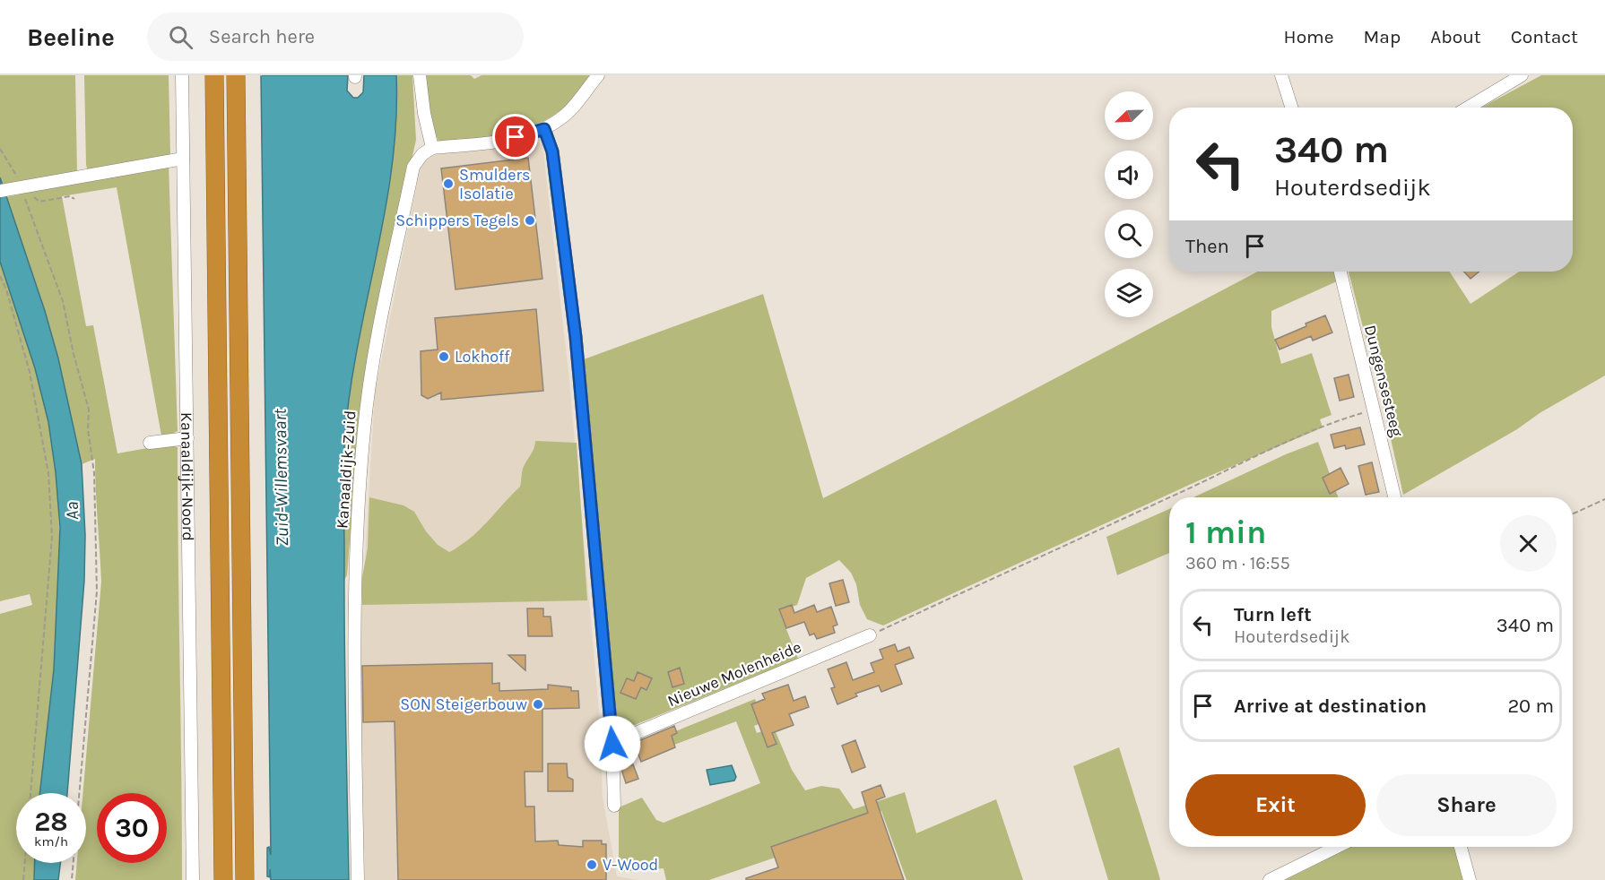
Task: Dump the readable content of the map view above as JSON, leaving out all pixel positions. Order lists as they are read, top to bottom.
{
  "streets": {
    "highway": ["Kanaaldijk-Noord"],
    "street": ["Dungensesteeg", "Kanaaldijk-Zuid", "Nieuwe Molenheide"]
  },
  "water": ["Zuid-Willemsvaart", "Aa"],
  "places": [
    "Smulders Isolatie",
    "Schippers Tegels",
    "Lokhoff",
    "SON Steigerbouw",
    "V-Wood"
  ],
  "north": "bottom left",
  "page": {
    "header": "Beeline",
    "search": "Search here",
    "nav": [
      "Home",
      "Map",
      "About",
      "Contact"
    ],
    "turn": ["340 m", "Houterdsedijk"],
    "then": "Then",
    "heading": ["1 min", "360 m · 16:55"],
    "list": [
      {
        "name": "Turn left",
        "note": "Houterdsedijk",
        "value": "340 m"
      },
      {
        "name": "Arrive at destination",
        "value": "20 m"
      }
    ],
    "buttons": ["Exit", "Share"],
    "speed": "28 km/h",
    "limit": "30"
  }
}
